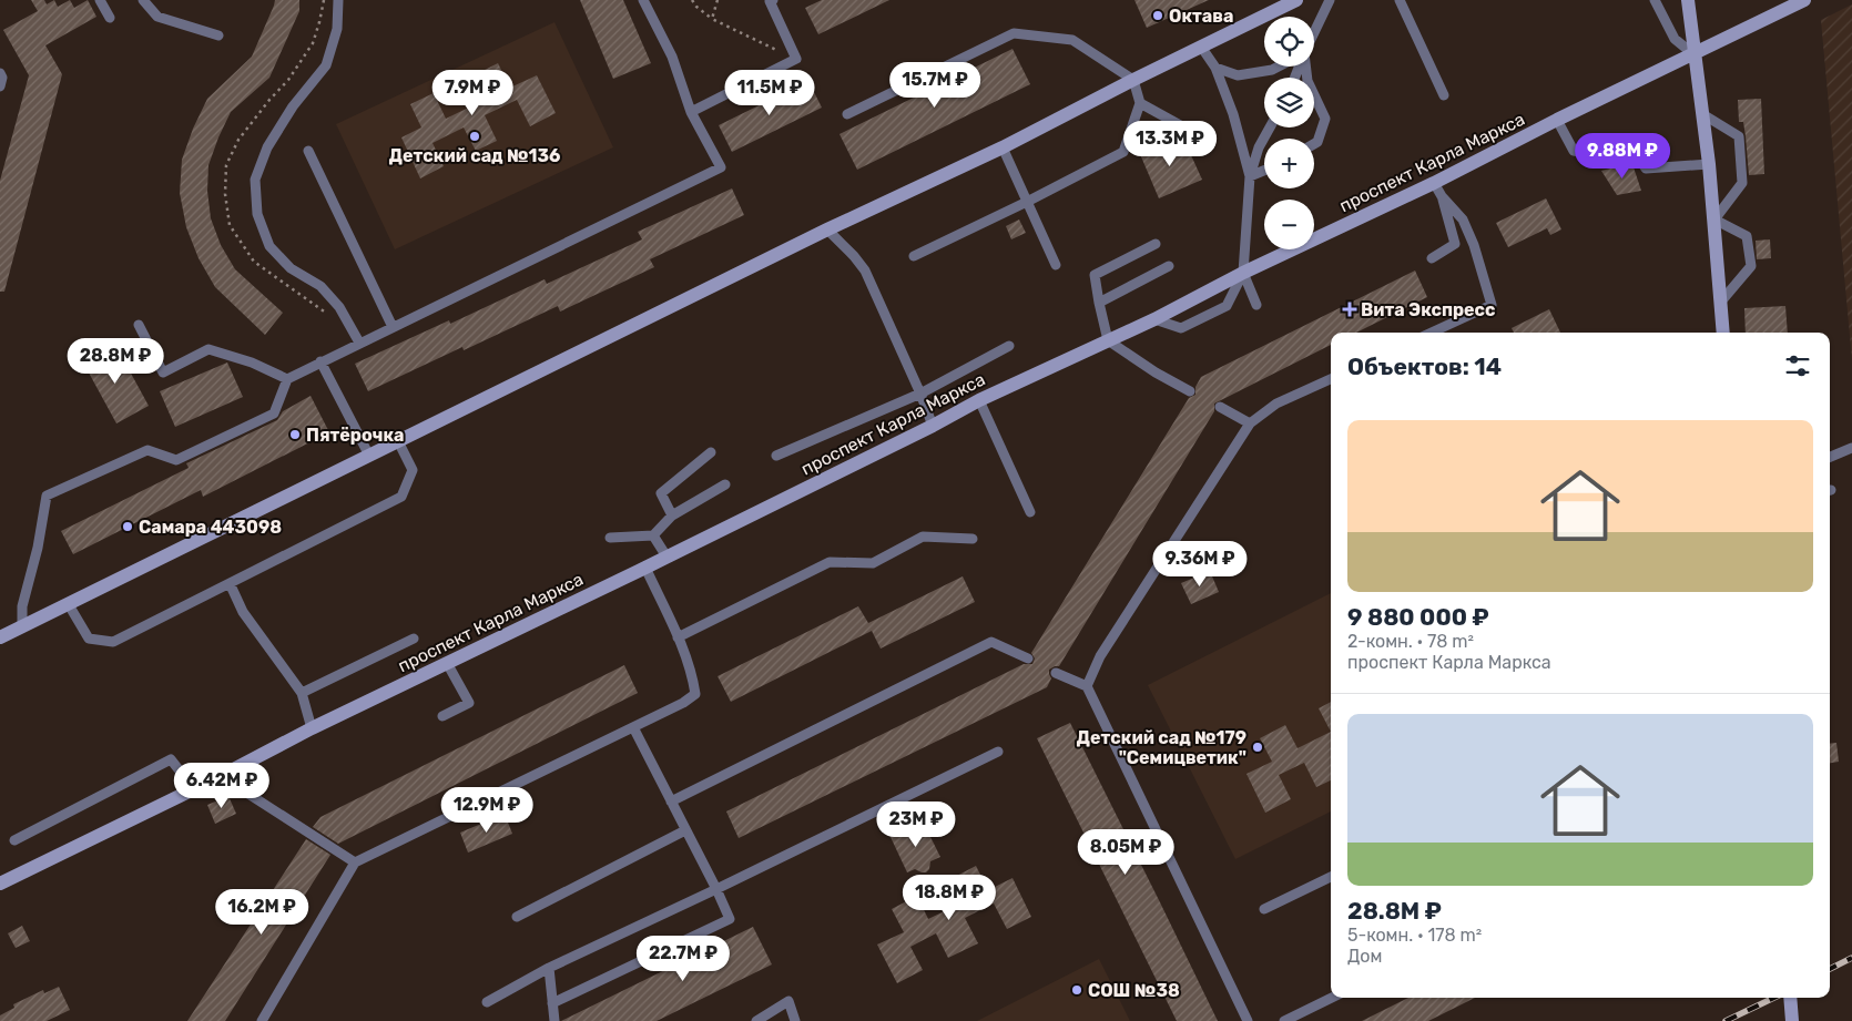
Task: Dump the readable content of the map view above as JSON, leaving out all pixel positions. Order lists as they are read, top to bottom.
{
  "streets": {
    "main road": ["проспект Карла Маркса"]
  },
  "places": {
    "other": [
      "Октава",
      "Детский сад №136",
      "Пятёрочка",
      "Самара 443098",
      "Детский сад №179 \"Семицветик\"",
      "СОШ №38"
    ],
    "health": ["Вита Экспресс"]
  },
  "page": {
    "map_buttons": ["+", "−"],
    "price": [
      "15.7M ₽",
      "7.9M ₽",
      "11.5M ₽",
      "13.3M ₽",
      "9.88M ₽",
      "28.8M ₽",
      "9.36M ₽",
      "6.42M ₽",
      "12.9M ₽",
      "23M ₽",
      "8.05M ₽",
      "18.8M ₽",
      "16.2M ₽",
      "22.7M ₽"
    ],
    "heading": "Объектов: 14",
    "list": [
      {
        "name": "9 880 000 ₽",
        "note": "2-комн. · 78 m² · проспект Карла Маркса"
      },
      {
        "name": "28.8M ₽",
        "note": "5-комн. · 178 m² · Дом"
      }
    ]
  }
}
